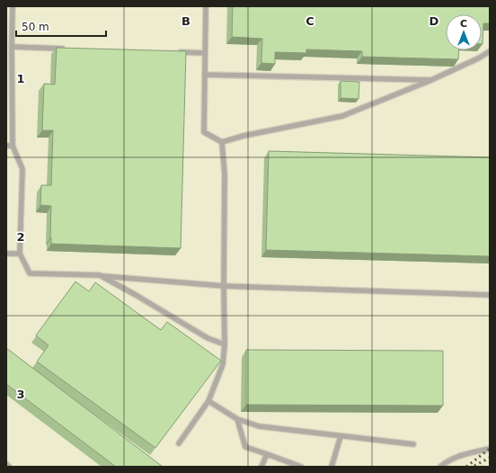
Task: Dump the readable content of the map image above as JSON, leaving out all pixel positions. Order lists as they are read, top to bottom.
{
  "scale_bar": "50 m",
  "north": "top",
  "grid": {
    "columns": ["B", "C", "D"],
    "rows": ["1", "2", "3"]
  }
}
